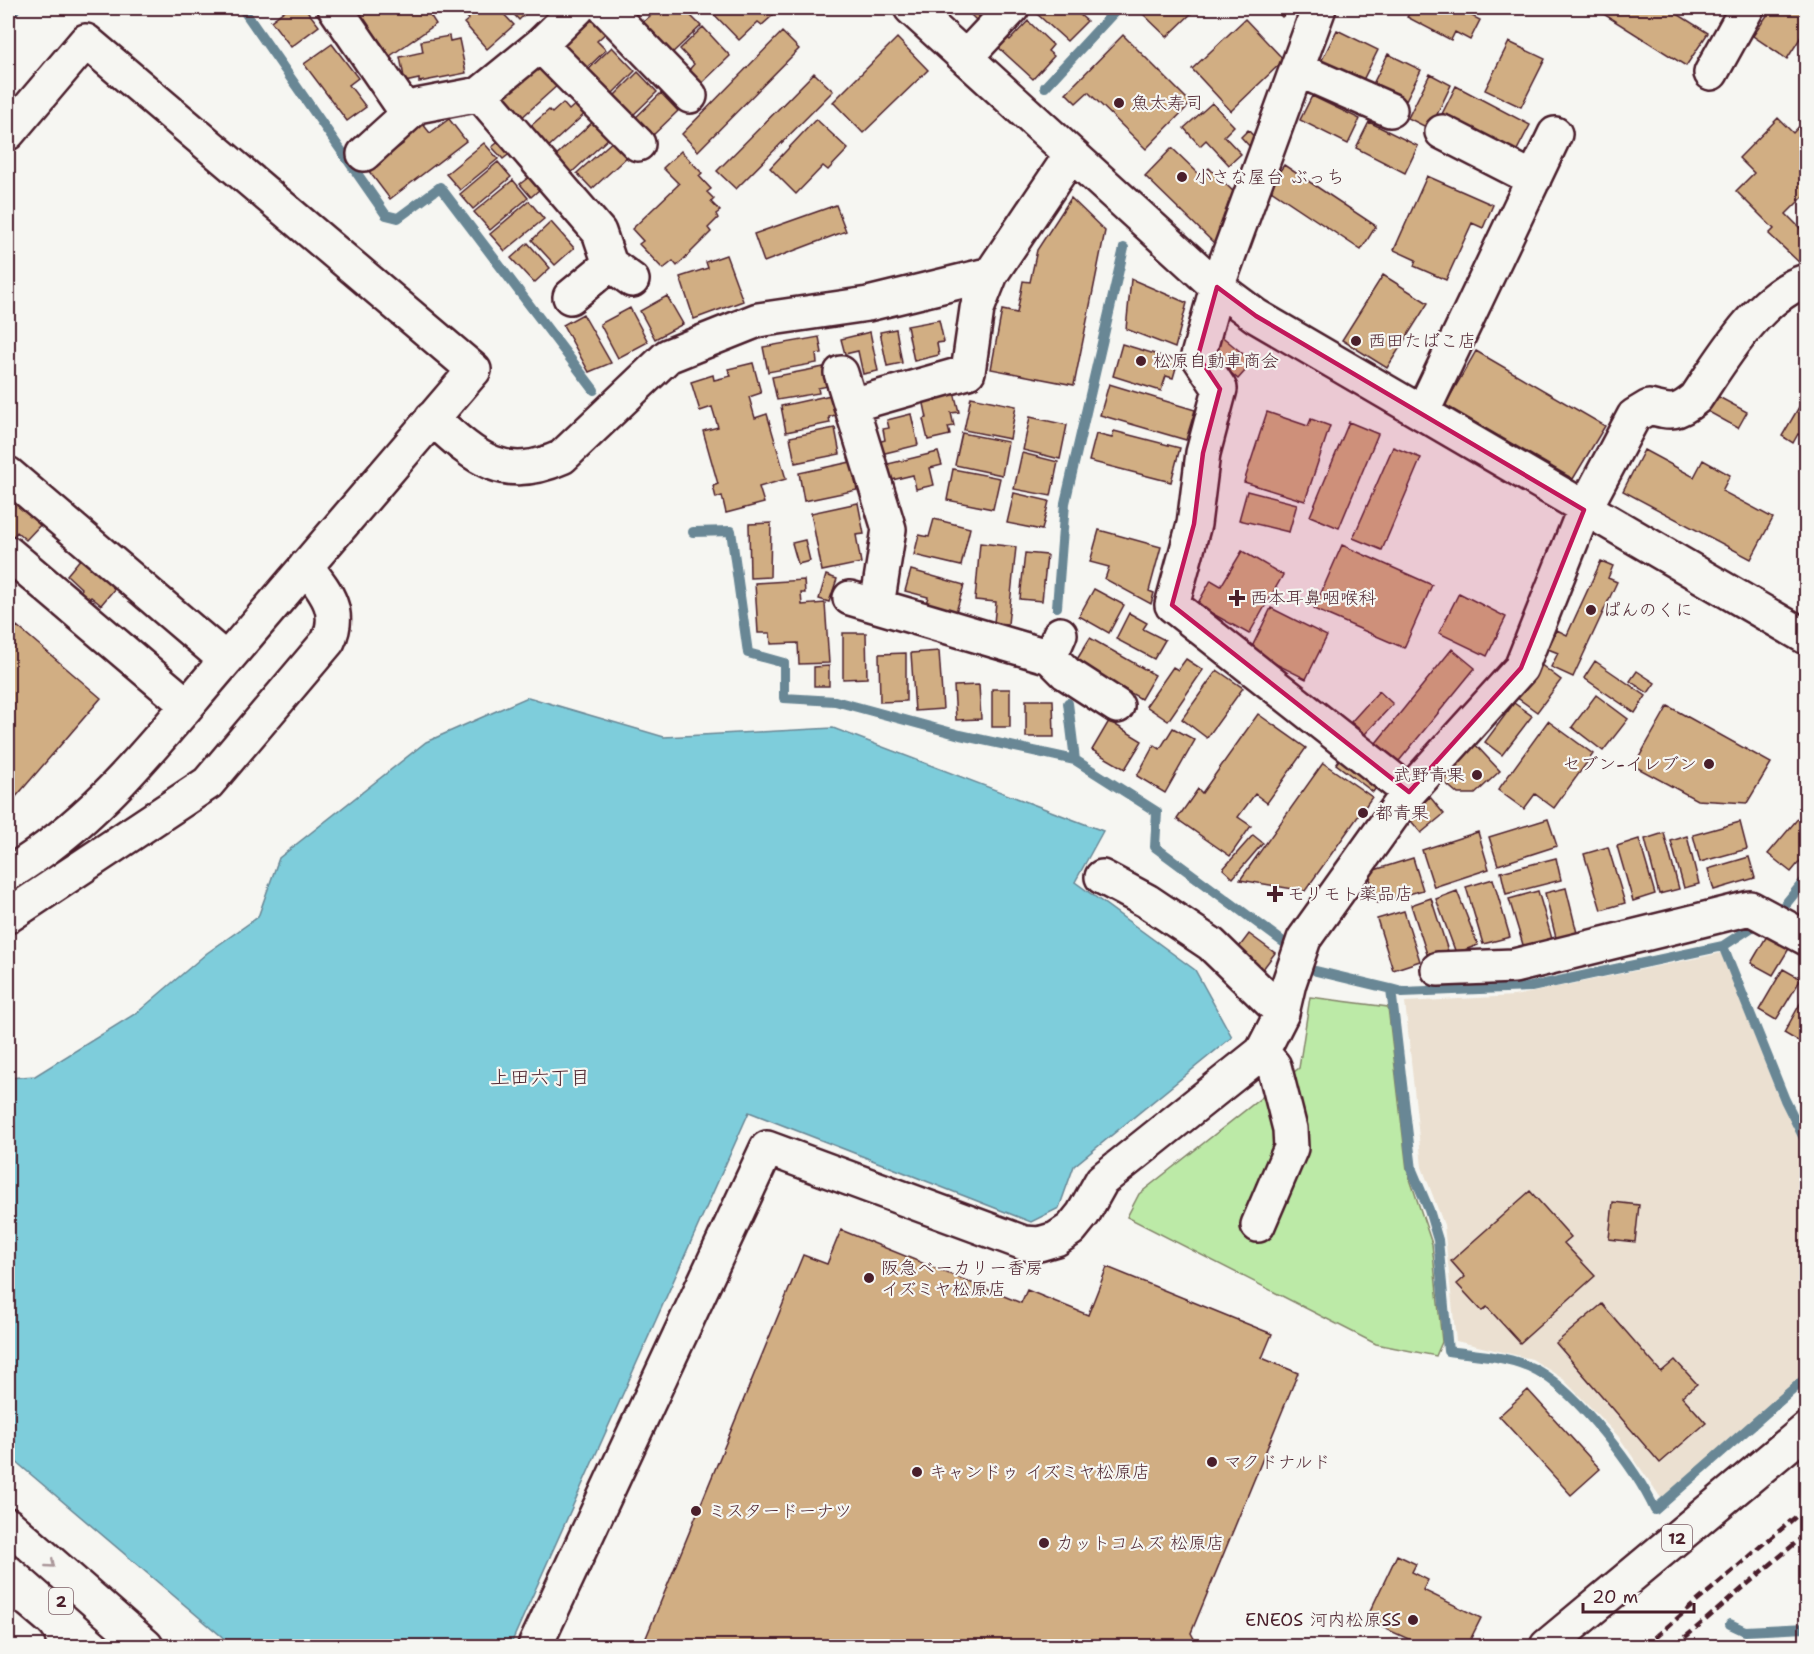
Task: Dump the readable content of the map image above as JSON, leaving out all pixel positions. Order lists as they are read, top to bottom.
{
  "streets": {
    "main road": ["12", "2"]
  },
  "districts": ["上田六丁目"],
  "places": {
    "other": [
      "魚太寿司",
      "小さな屋台 ぶっち",
      "西田たばこ店",
      "松原自動車商会",
      "ぱんのくに",
      "セブン-イレブン",
      "武野青果",
      "都青果",
      "阪急ベーカリー香房 イズミヤ松原店",
      "マクドナルド",
      "キャンドゥ イズミヤ松原店",
      "ミスタードーナツ",
      "カットコムズ 松原店",
      "ENEOS 河内松原SS"
    ],
    "health": ["西本耳鼻咽喉科", "モリモト薬品店"]
  },
  "scale_bar": "20 m"
}
